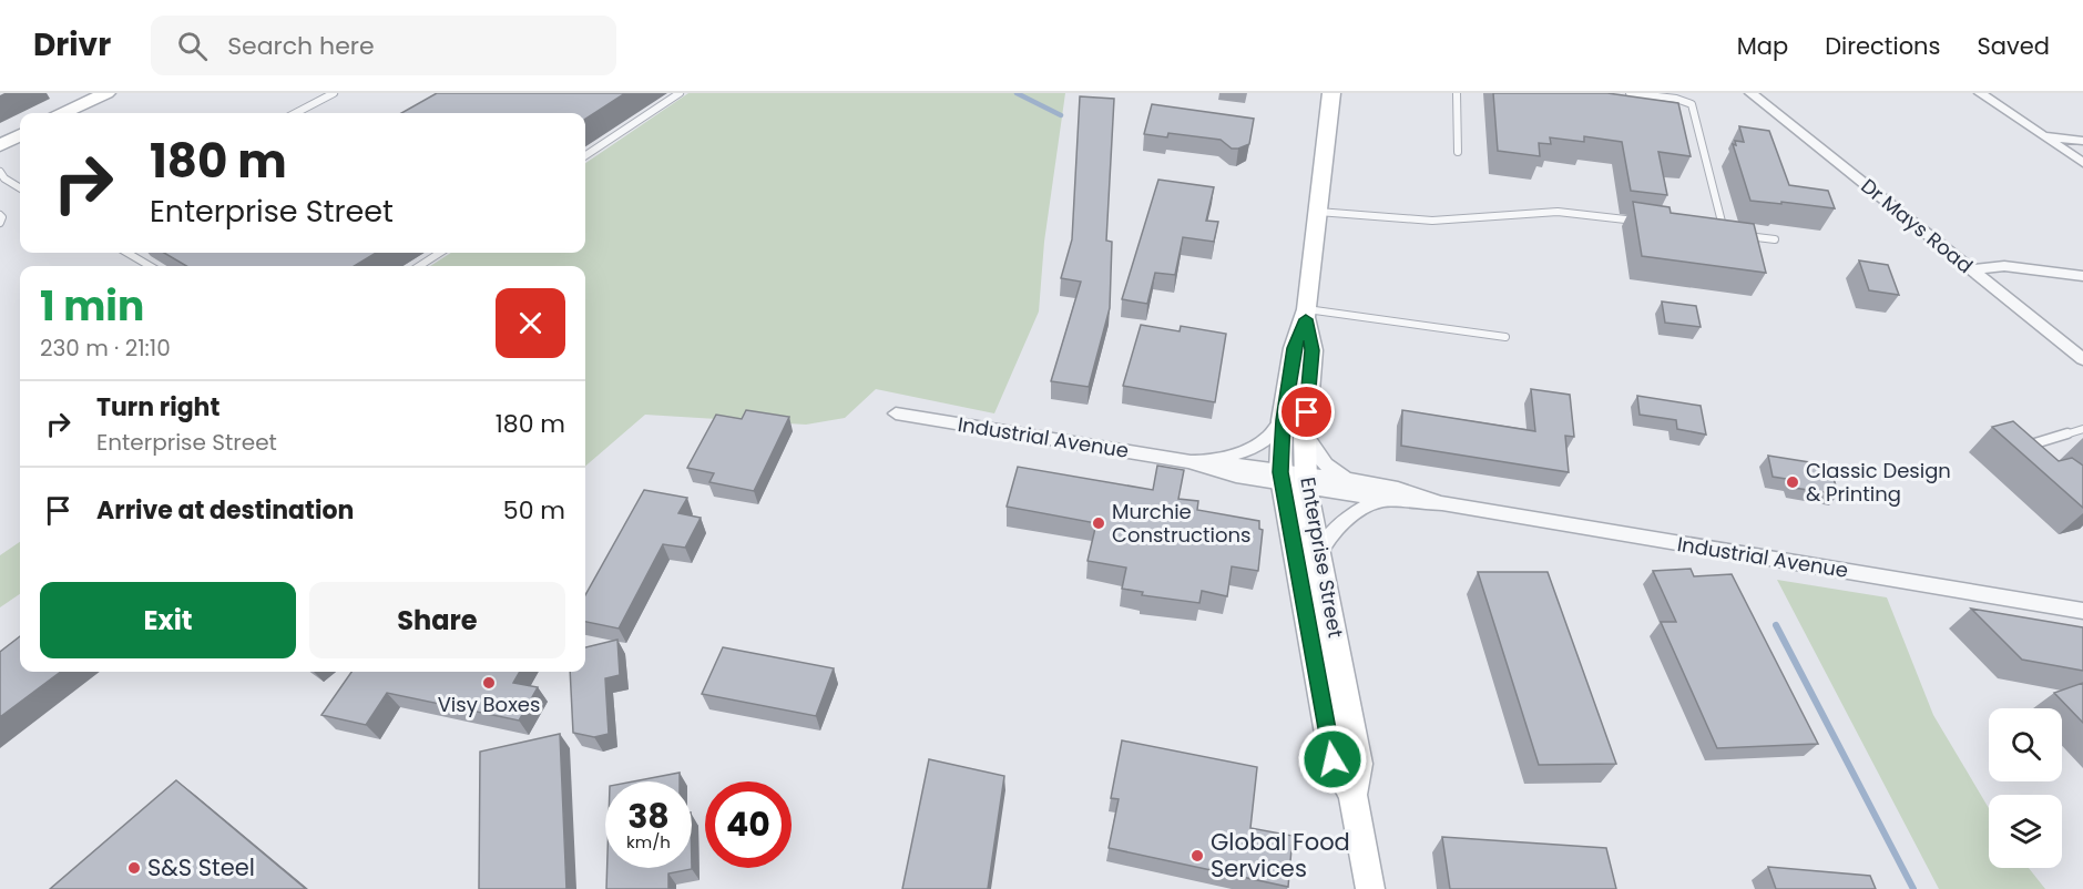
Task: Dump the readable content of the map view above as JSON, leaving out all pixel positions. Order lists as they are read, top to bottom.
{
  "streets": {
    "street": ["Dr Mays Road", "Industrial Avenue", "Enterprise Street"]
  },
  "crossings": [
    ["Industrial Avenue", "Enterprise Street"]
  ],
  "places": [
    "Classic Design & Printing",
    "Murchie Constructions",
    "Visy Boxes",
    "Global Food Services",
    "S&S Steel"
  ],
  "page": {
    "header": "Drivr",
    "search": "Search here",
    "nav": ["Map", "Directions", "Saved"],
    "turn": ["180 m", "Enterprise Street"],
    "heading": ["1 min", "230 m · 21:10"],
    "list": [
      {
        "name": "Turn right",
        "note": "Enterprise Street",
        "value": "180 m"
      },
      {
        "name": "Arrive at destination",
        "value": "50 m"
      }
    ],
    "buttons": ["Exit", "Share"],
    "speed": "38 km/h",
    "limit": "40"
  }
}
